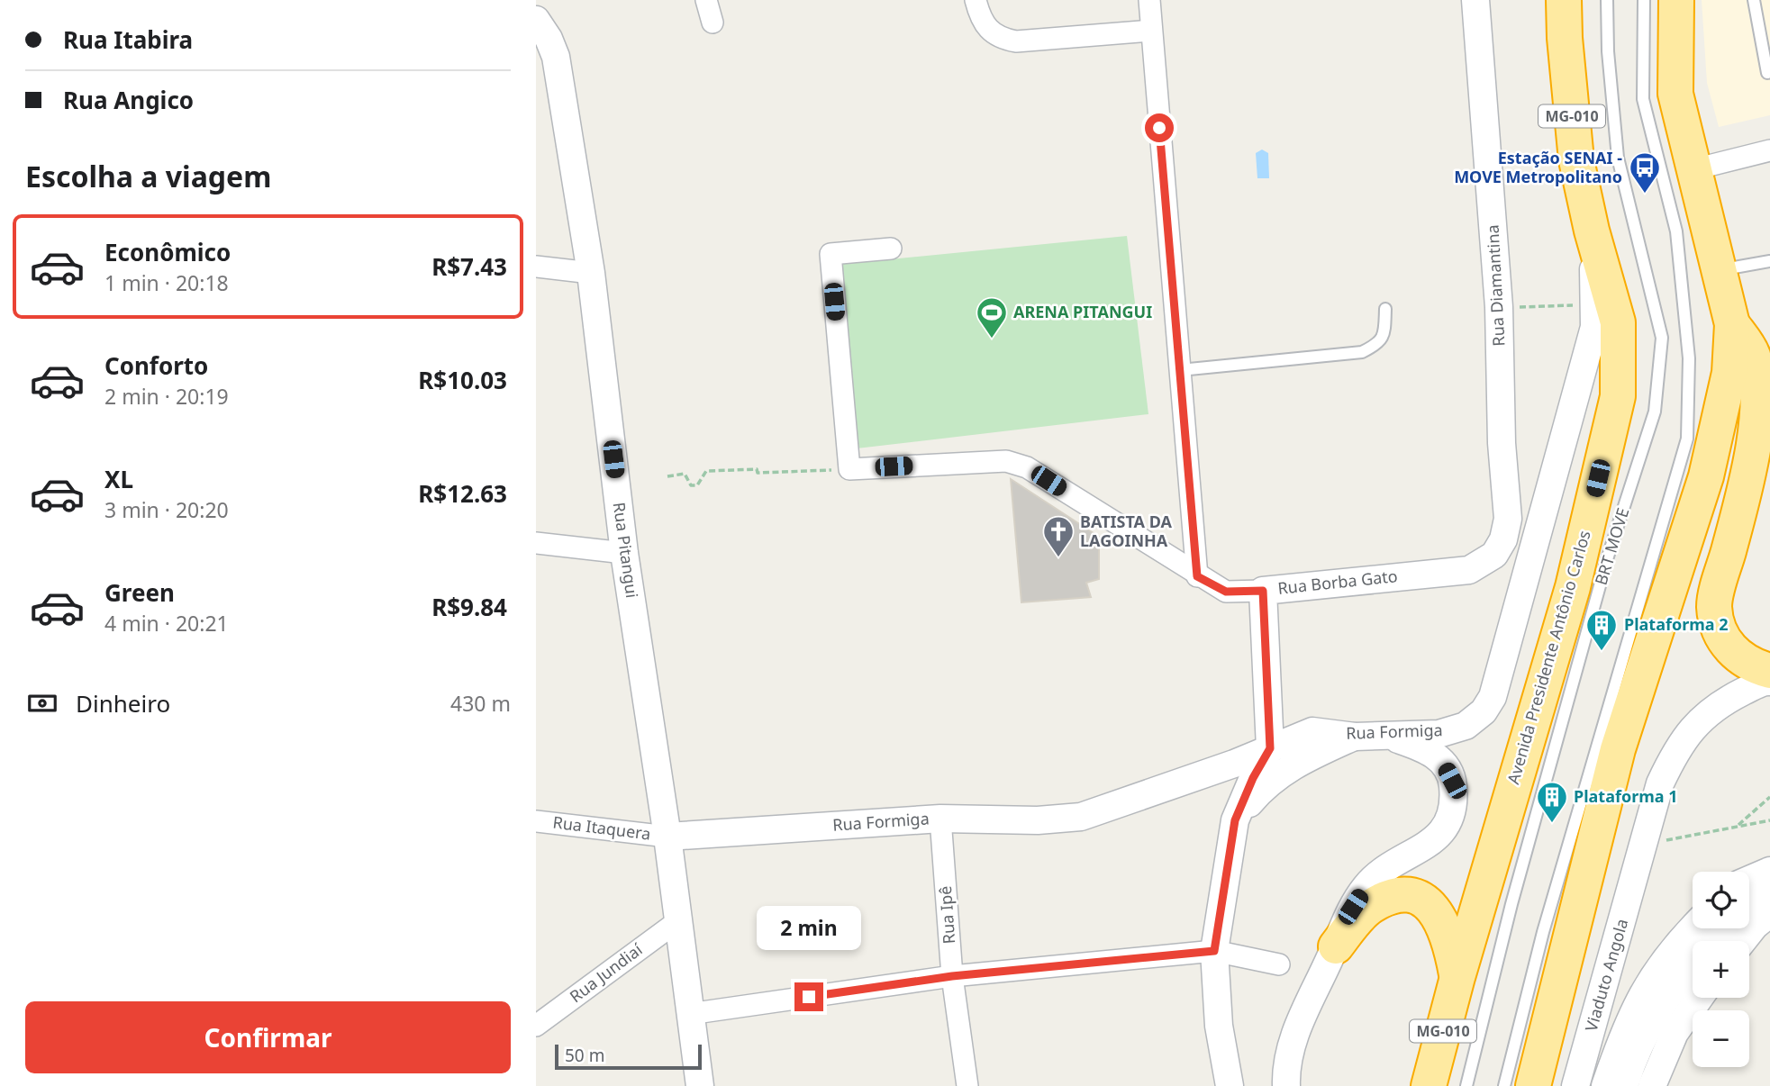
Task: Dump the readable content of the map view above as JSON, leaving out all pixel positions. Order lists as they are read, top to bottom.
{
  "streets": {
    "highway": ["MG-010", "Avenida Presidente Antônio Carlos"],
    "street": [
      "Rua Diamantina",
      "Rua Pitangui",
      "Rua Borba Gato",
      "Rua Formiga",
      "Rua Itaquera",
      "Rua Ipê",
      "Rua Jundiaí",
      "Viaduto Angola"
    ],
    "lane": ["BRT MOVE"]
  },
  "crossings": [
    ["Rua Diamantina", "Rua Borba Gato"],
    ["Rua Pitangui", "Rua Formiga"],
    ["Rua Pitangui", "Rua Itaquera"],
    ["Rua Pitangui", "Rua Jundiaí"],
    ["Avenida Presidente Antônio Carlos", "Rua Formiga"],
    ["Rua Formiga", "Rua Itaquera"],
    ["Rua Formiga", "Rua Ipê"]
  ],
  "places": {
    "bus stop": ["Estação SENAI - MOVE Metropolitano"],
    "sports": ["ARENA PITANGUI"],
    "church": ["BATISTA DA LAGOINHA"],
    "building": ["Plataforma 2", "Plataforma 1"]
  },
  "scale_bar": "50 m",
  "page": {
    "banner": ["Rua Itabira", "Rua Angico"],
    "heading": "Escolha a viagem",
    "list": [
      {
        "name": "Econômico",
        "note": "1 min · 20:18",
        "value": "R$7.43"
      },
      {
        "name": "Conforto",
        "note": "2 min · 20:19",
        "value": "R$10.03"
      },
      {
        "name": "XL",
        "note": "3 min · 20:20",
        "value": "R$12.63"
      },
      {
        "name": "Green",
        "note": "4 min · 20:21",
        "value": "R$9.84"
      }
    ],
    "pay": ["Dinheiro", "430 m"],
    "map_buttons": ["+", "−"],
    "bubble": "2 min",
    "buttons": "Confirmar",
    "scale": "50 m"
  }
}
